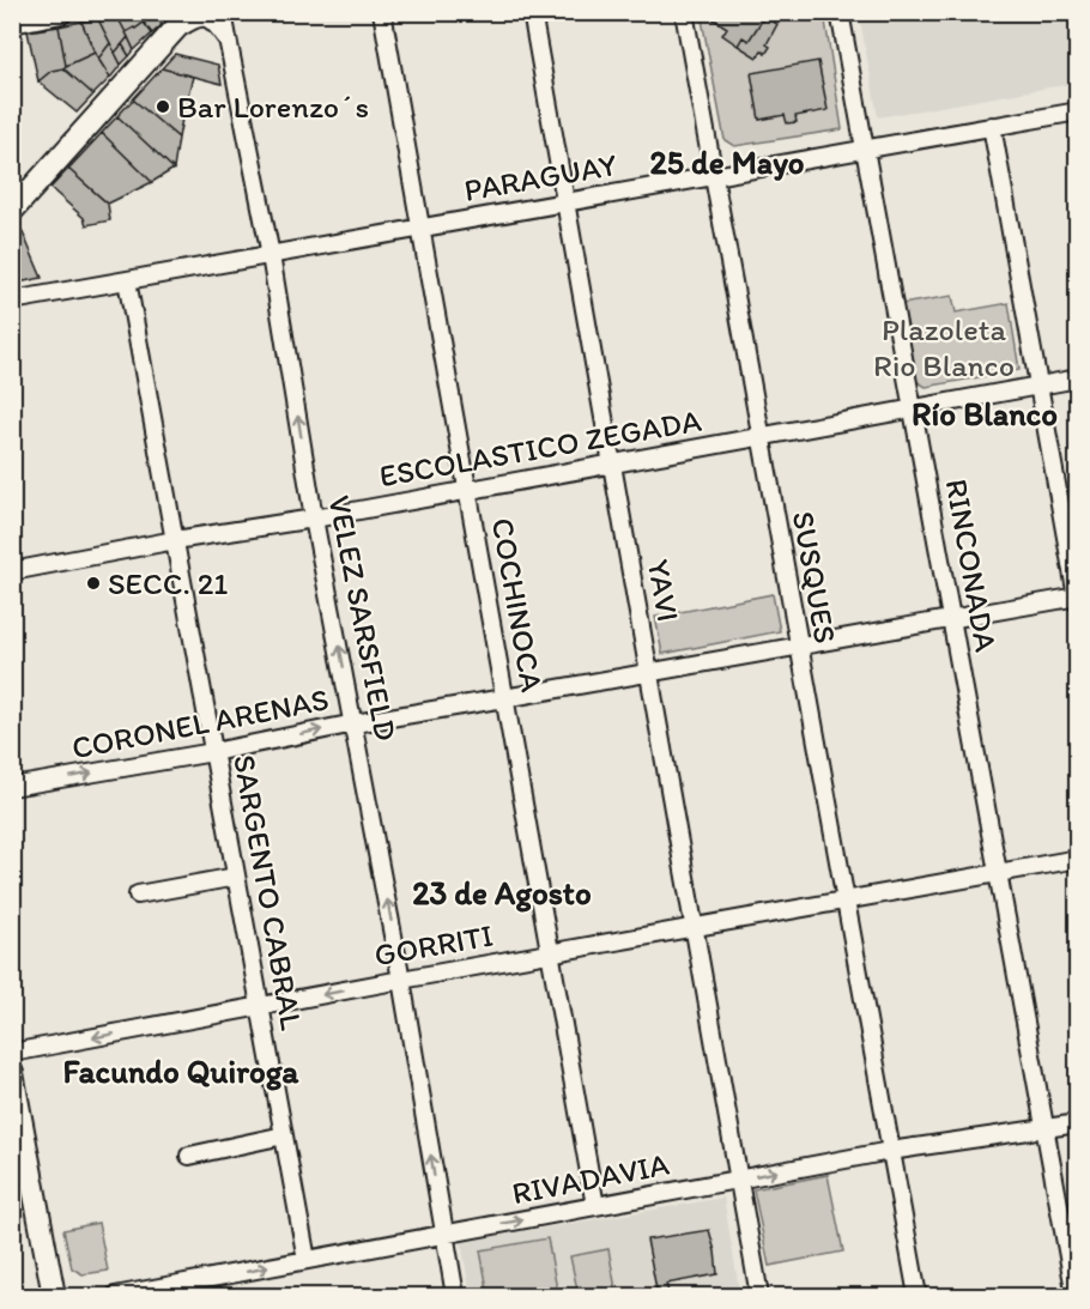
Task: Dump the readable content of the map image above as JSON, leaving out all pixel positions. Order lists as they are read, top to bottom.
{
  "streets": {
    "street": [
      "PARAGUAY",
      "ESCOLASTICO ZEGADA",
      "RINCONADA",
      "SUSQUES",
      "YAVI",
      "COCHINOCA",
      "VELEZ SARSFIELD",
      "CORONEL ARENAS",
      "SARGENTO CABRAL",
      "GORRITI",
      "RIVADAVIA"
    ]
  },
  "crossings": [
    ["PARAGUAY", "RINCONADA"],
    ["PARAGUAY", "SUSQUES"],
    ["PARAGUAY", "YAVI"],
    ["PARAGUAY", "COCHINOCA"],
    ["PARAGUAY", "VELEZ SARSFIELD"],
    ["PARAGUAY", "SARGENTO CABRAL"],
    ["ESCOLASTICO ZEGADA", "RINCONADA"],
    ["ESCOLASTICO ZEGADA", "SUSQUES"],
    ["ESCOLASTICO ZEGADA", "YAVI"],
    ["ESCOLASTICO ZEGADA", "COCHINOCA"],
    ["ESCOLASTICO ZEGADA", "VELEZ SARSFIELD"],
    ["ESCOLASTICO ZEGADA", "SARGENTO CABRAL"],
    ["RINCONADA", "CORONEL ARENAS"],
    ["RINCONADA", "GORRITI"],
    ["RINCONADA", "RIVADAVIA"],
    ["SUSQUES", "CORONEL ARENAS"],
    ["SUSQUES", "GORRITI"],
    ["SUSQUES", "RIVADAVIA"],
    ["YAVI", "CORONEL ARENAS"],
    ["YAVI", "GORRITI"],
    ["YAVI", "RIVADAVIA"],
    ["COCHINOCA", "CORONEL ARENAS"],
    ["COCHINOCA", "GORRITI"],
    ["COCHINOCA", "RIVADAVIA"],
    ["VELEZ SARSFIELD", "CORONEL ARENAS"],
    ["VELEZ SARSFIELD", "GORRITI"],
    ["VELEZ SARSFIELD", "RIVADAVIA"],
    ["CORONEL ARENAS", "SARGENTO CABRAL"],
    ["SARGENTO CABRAL", "GORRITI"],
    ["SARGENTO CABRAL", "RIVADAVIA"]
  ],
  "one_way": ["VELEZ SARSFIELD", "RIVADAVIA"],
  "districts": [
    "25 de Mayo",
    "Río Blanco",
    "23 de Agosto",
    "Facundo Quiroga"
  ],
  "parks": ["Plazoleta Rio Blanco"],
  "places": ["Bar Lorenzo´s", "SECC. 21"]
}
